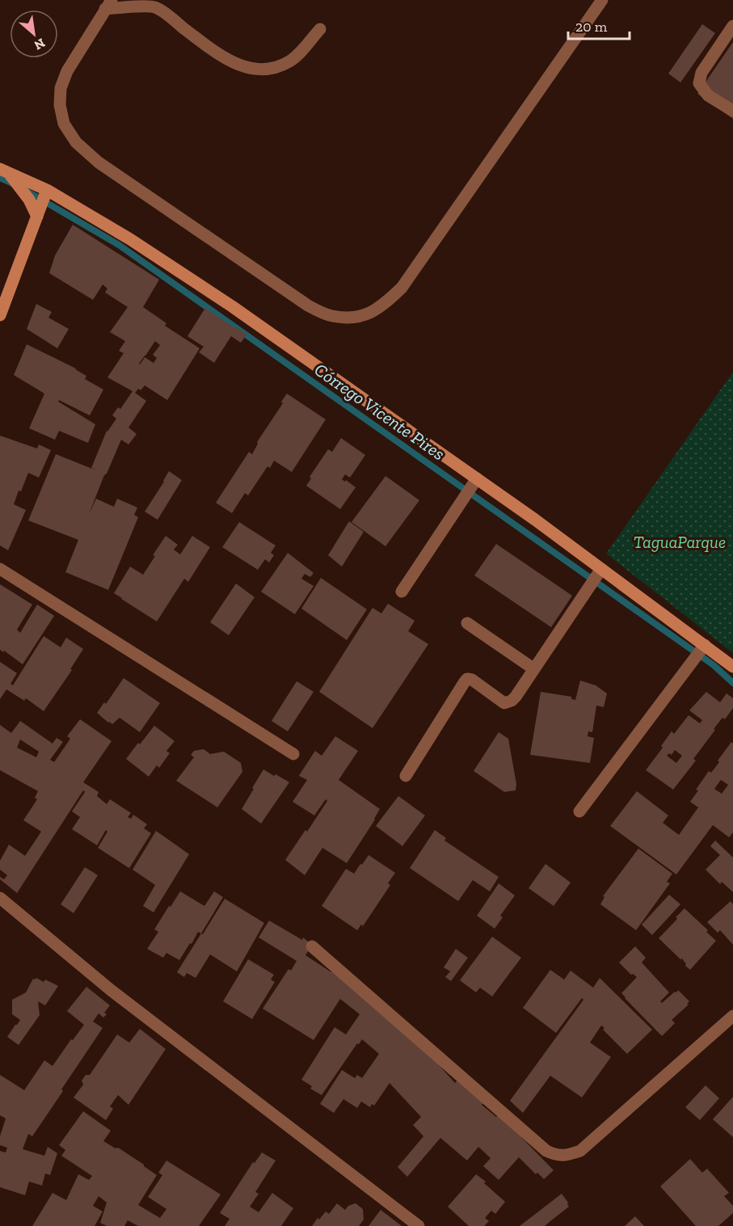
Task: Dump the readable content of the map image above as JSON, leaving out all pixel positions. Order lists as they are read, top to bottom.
{
  "water": ["Córrego Vicente Pires"],
  "parks": ["TaguaParque"],
  "scale_bar": "20 m",
  "north": "bottom right"
}
